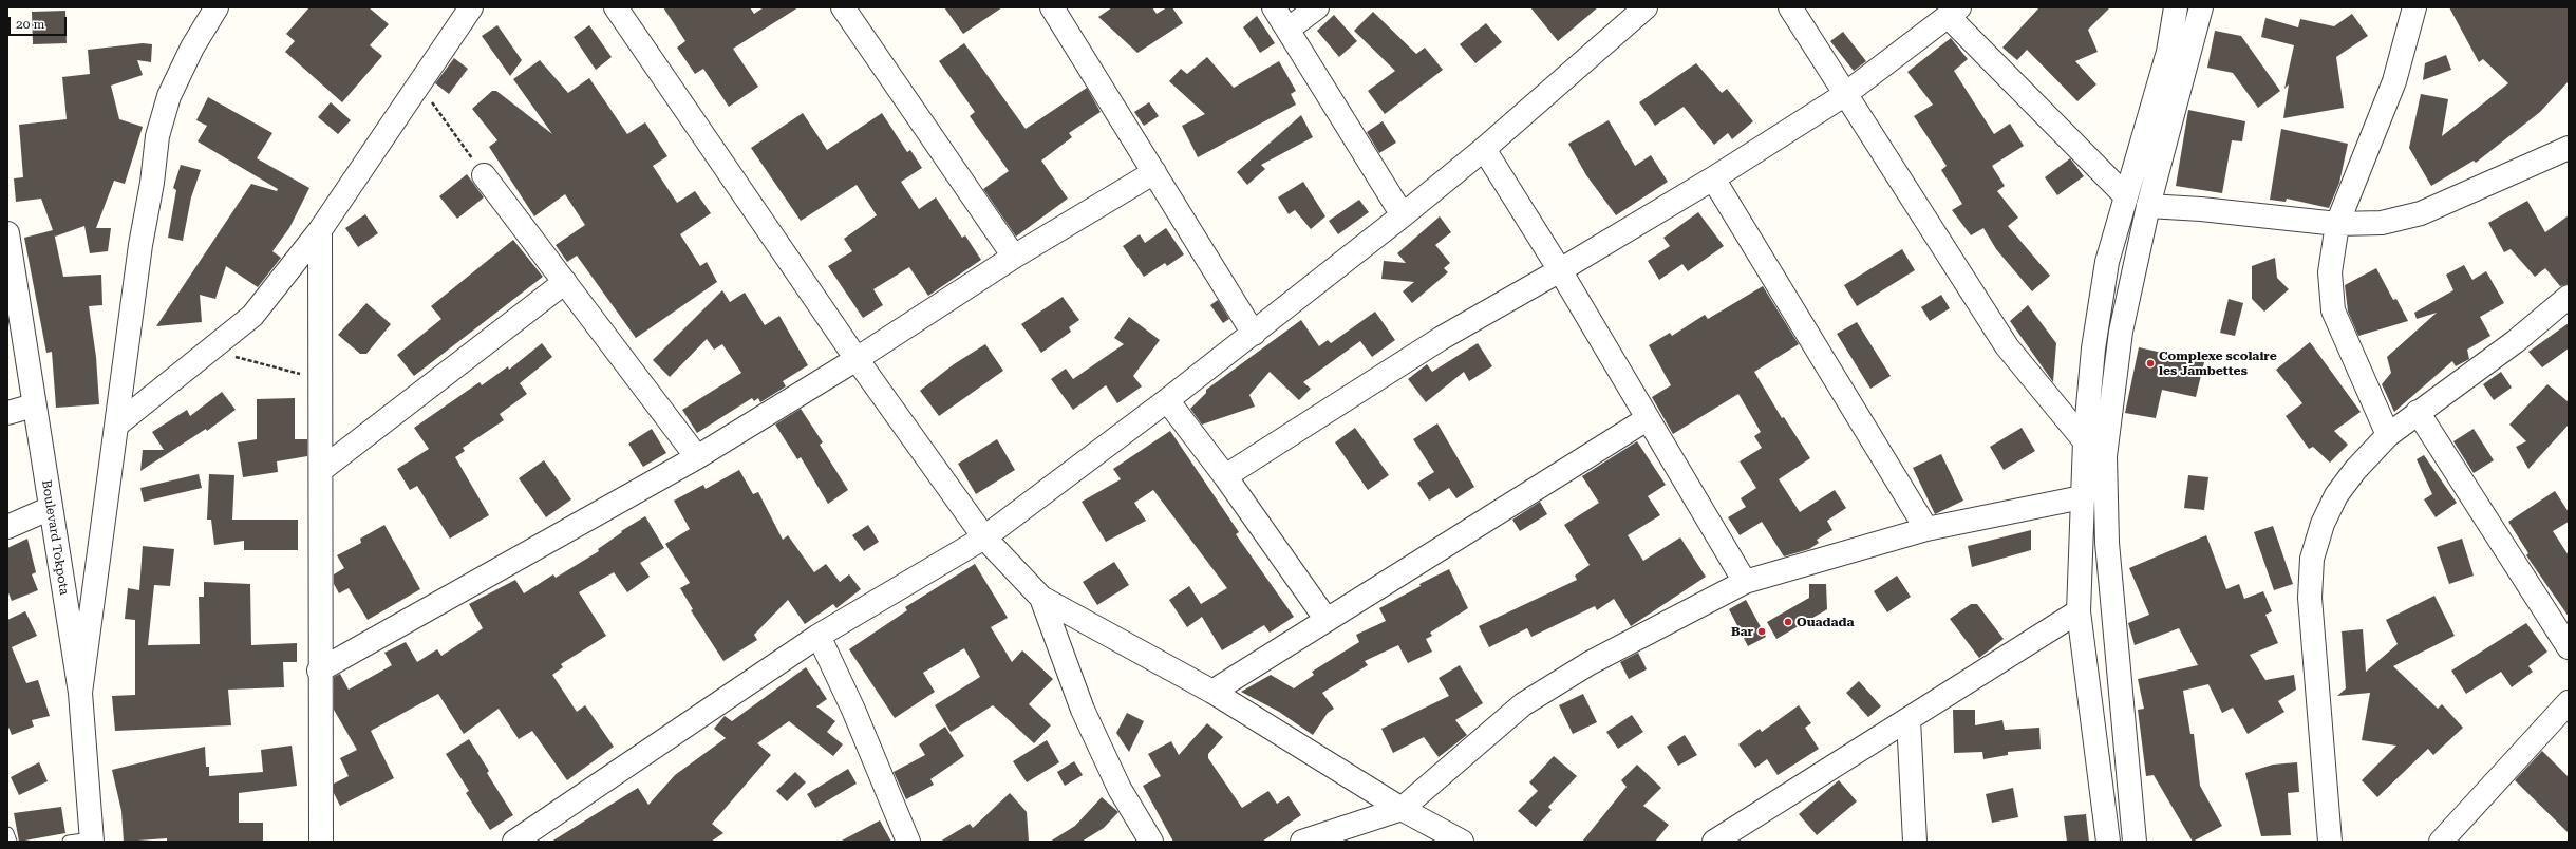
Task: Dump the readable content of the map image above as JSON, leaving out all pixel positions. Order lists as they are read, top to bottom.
{
  "streets": {
    "street": ["Boulevard Tokpota"]
  },
  "places": ["Complexe scolaire les Jambettes", "Ouadada", "Bar"],
  "scale_bar": "20 m"
}
